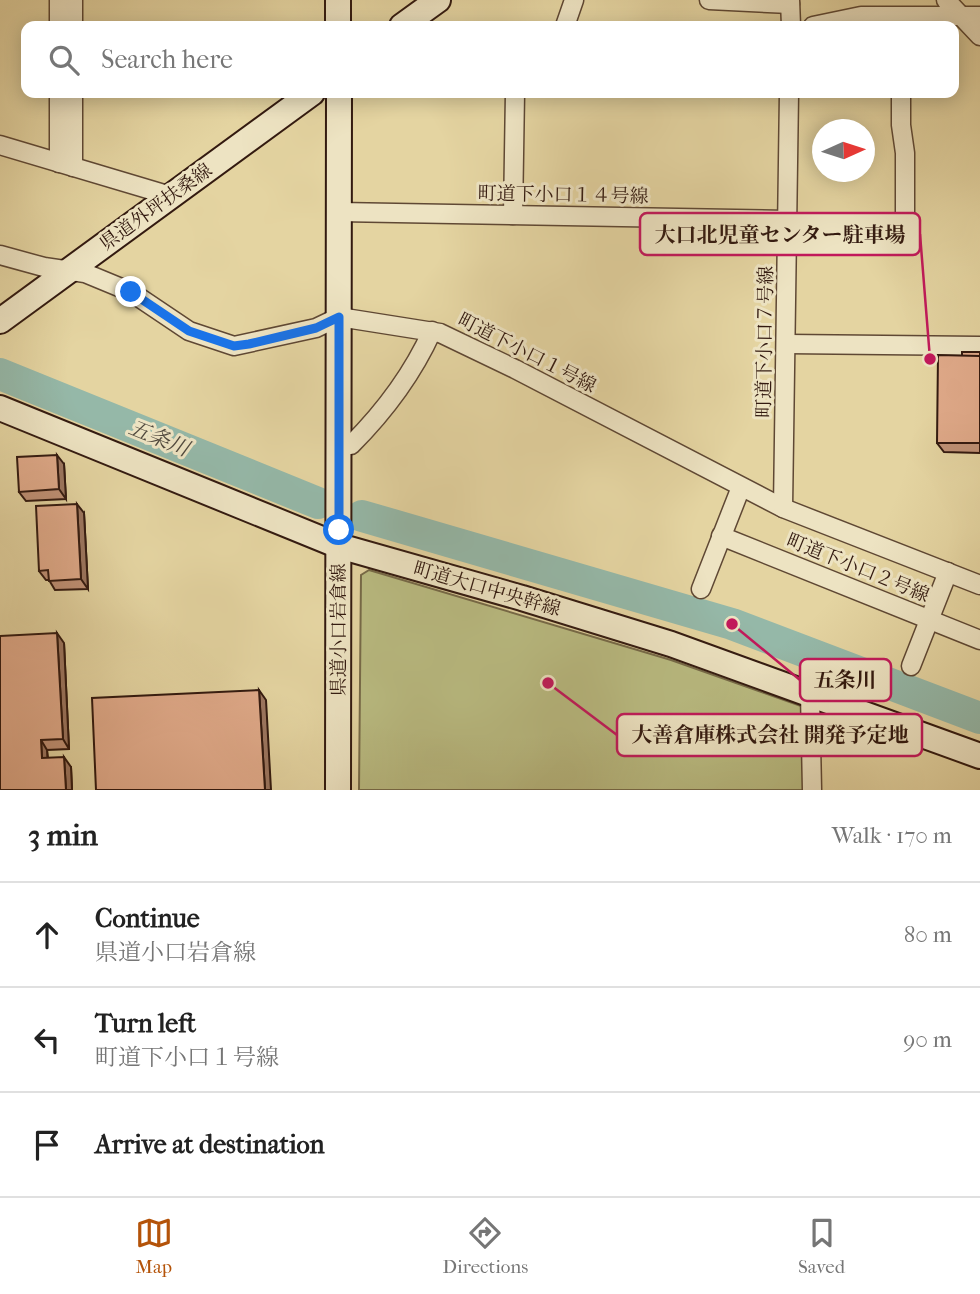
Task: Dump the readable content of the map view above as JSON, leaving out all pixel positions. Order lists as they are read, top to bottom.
{
  "streets": {
    "main road": ["県道外坪扶桑線", "町道大口中央幹線", "県道小口岩倉線"],
    "street": [
      "町道下小口１４号線",
      "町道下小口７号線",
      "町道下小口１号線",
      "町道下小口２号線"
    ]
  },
  "crossings": [
    ["町道下小口１４号線", "町道下小口７号線"],
    ["町道下小口１４号線", "県道小口岩倉線"],
    ["町道下小口７号線", "町道下小口１号線"],
    ["町道下小口１号線", "県道小口岩倉線"],
    ["町道大口中央幹線", "県道小口岩倉線"]
  ],
  "water": ["五条川"],
  "places": ["大口北児童センター駐車場", "五条川", "大善倉庫株式会社 開発予定地"],
  "north": "right",
  "page": {
    "search": "Search here",
    "heading": ["3 min", "Walk · 170 m"],
    "list": [
      ["Continue", "県道小口岩倉線", "80 m"],
      ["Turn left", "町道下小口１号線", "90 m"],
      "Arrive at destination"
    ],
    "nav": ["Map", "Directions", "Saved"]
  }
}
